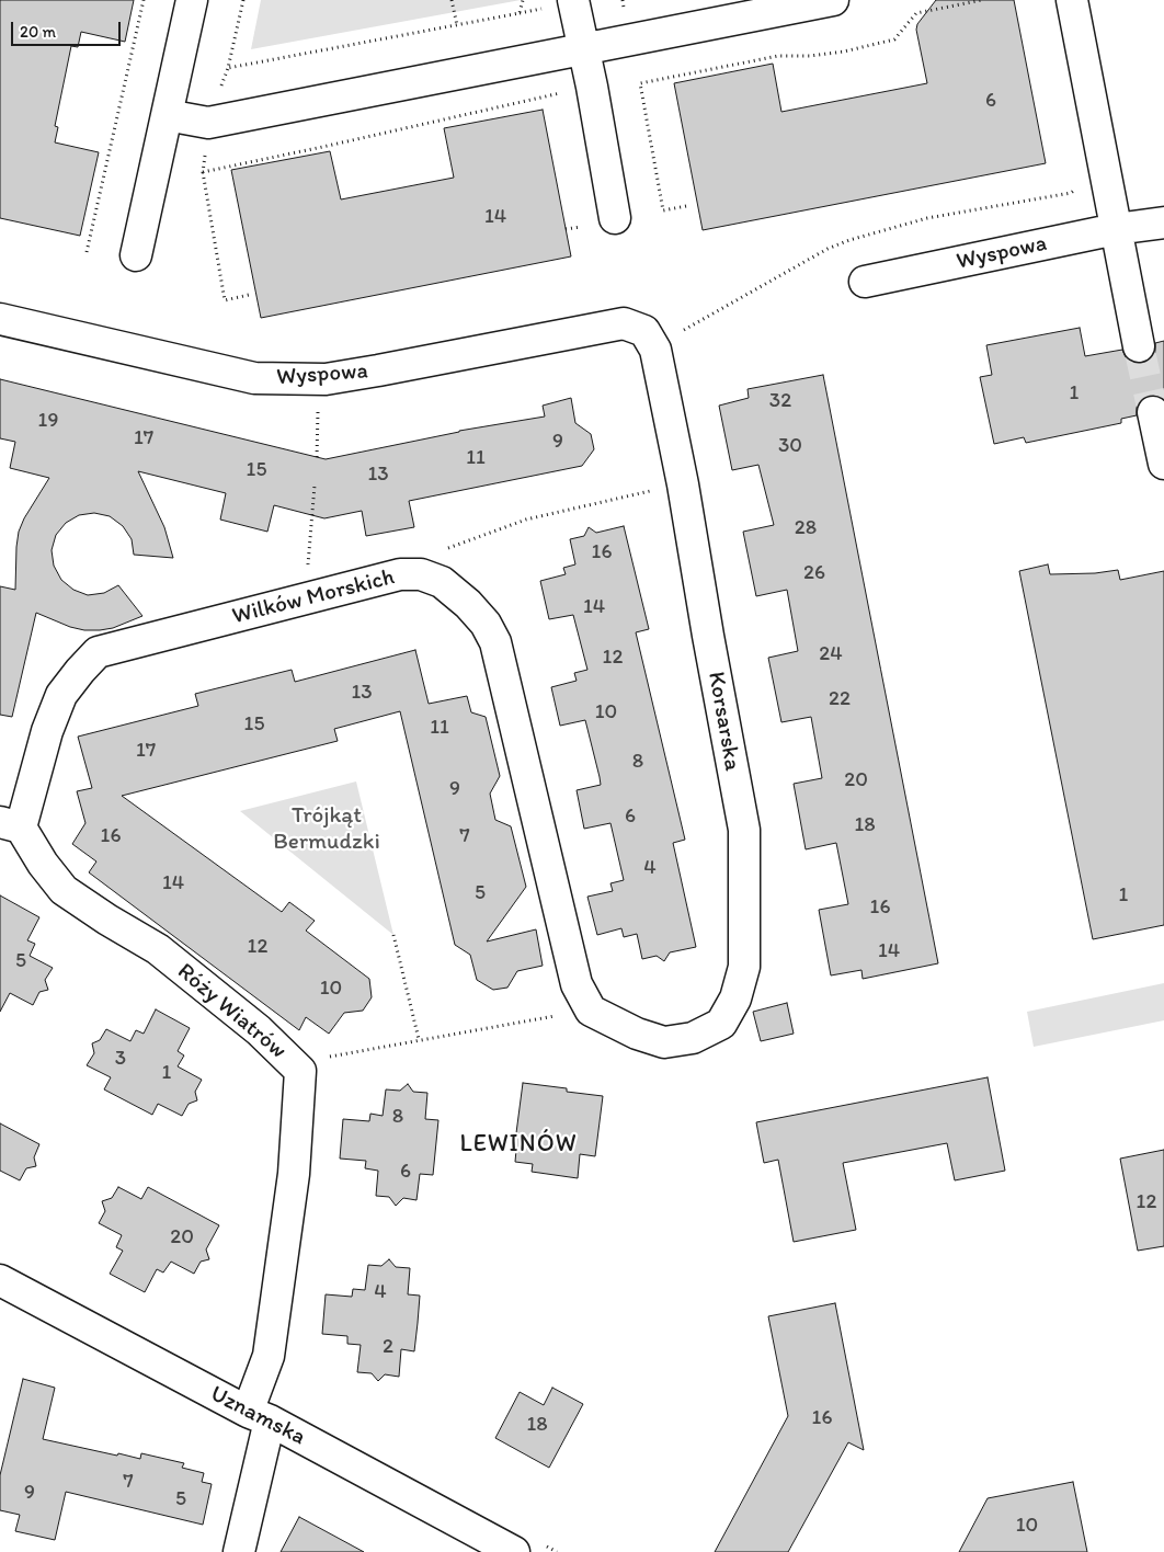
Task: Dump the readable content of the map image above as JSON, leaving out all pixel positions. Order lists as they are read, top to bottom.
{
  "streets": {
    "street": [
      "Wyspowa",
      "Wilków Morskich",
      "Korsarska",
      "Róży Wiatrów",
      "Uznamska"
    ]
  },
  "crossings": [
    ["Wyspowa", "Korsarska"],
    ["Wilków Morskich", "Korsarska"],
    ["Wilków Morskich", "Róży Wiatrów"],
    ["Róży Wiatrów", "Uznamska"]
  ],
  "districts": ["LEWINÓW"],
  "parks": ["Trójkąt Bermudzki"],
  "house_numbers": [
    "6",
    "14",
    "1",
    "32",
    "19",
    "17",
    "9",
    "30",
    "11",
    "15",
    "13",
    "28",
    "16",
    "26",
    "14",
    "24",
    "12",
    "13",
    "22",
    "10",
    "15",
    "11",
    "17",
    "8",
    "20",
    "9",
    "6",
    "18",
    "16",
    "7",
    "4",
    "14",
    "5",
    "1",
    "16",
    "12",
    "14",
    "5",
    "10",
    "3",
    "1",
    "8",
    "6",
    "12",
    "20",
    "4",
    "2",
    "16",
    "18",
    "7",
    "9",
    "5",
    "10"
  ],
  "scale_bar": "20 m"
}
